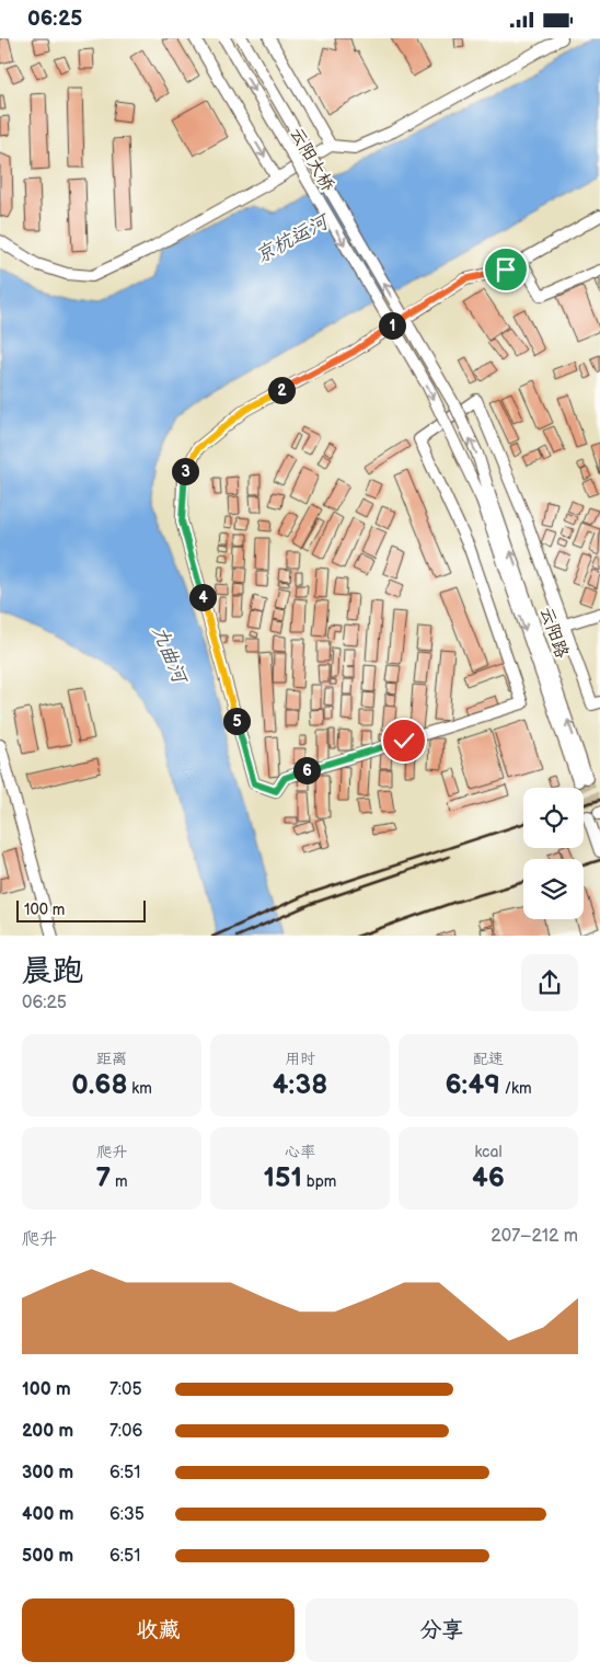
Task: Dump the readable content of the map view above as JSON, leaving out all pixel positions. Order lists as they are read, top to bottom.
{
  "streets": {
    "street": ["云阳大桥", "云阳路"]
  },
  "crossings": [
    ["云阳大桥", "云阳路"]
  ],
  "water": ["京杭运河", "九曲河"],
  "scale_bar": "100 m",
  "page": {
    "status": "06:25",
    "pins": [
      "1",
      "2",
      "3",
      "4",
      "5",
      "6"
    ],
    "scale": "100 m",
    "heading": ["晨跑", "06:25"],
    "stats": [
      ["距离", "0.68 km"],
      ["用时", "4:38"],
      ["配速", "6:49 /km"],
      ["爬升", "7 m"],
      ["心率", "151 bpm"],
      ["kcal", "46"]
    ],
    "chart": ["爬升", "207–212 m"],
    "list": [
      {
        "name": "100 m",
        "note": "7:05"
      },
      {
        "name": "200 m",
        "note": "7:06"
      },
      {
        "name": "300 m",
        "note": "6:51"
      },
      {
        "name": "400 m",
        "note": "6:35"
      },
      {
        "name": "500 m",
        "note": "6:51"
      }
    ],
    "buttons": ["收藏", "分享"]
  }
}
